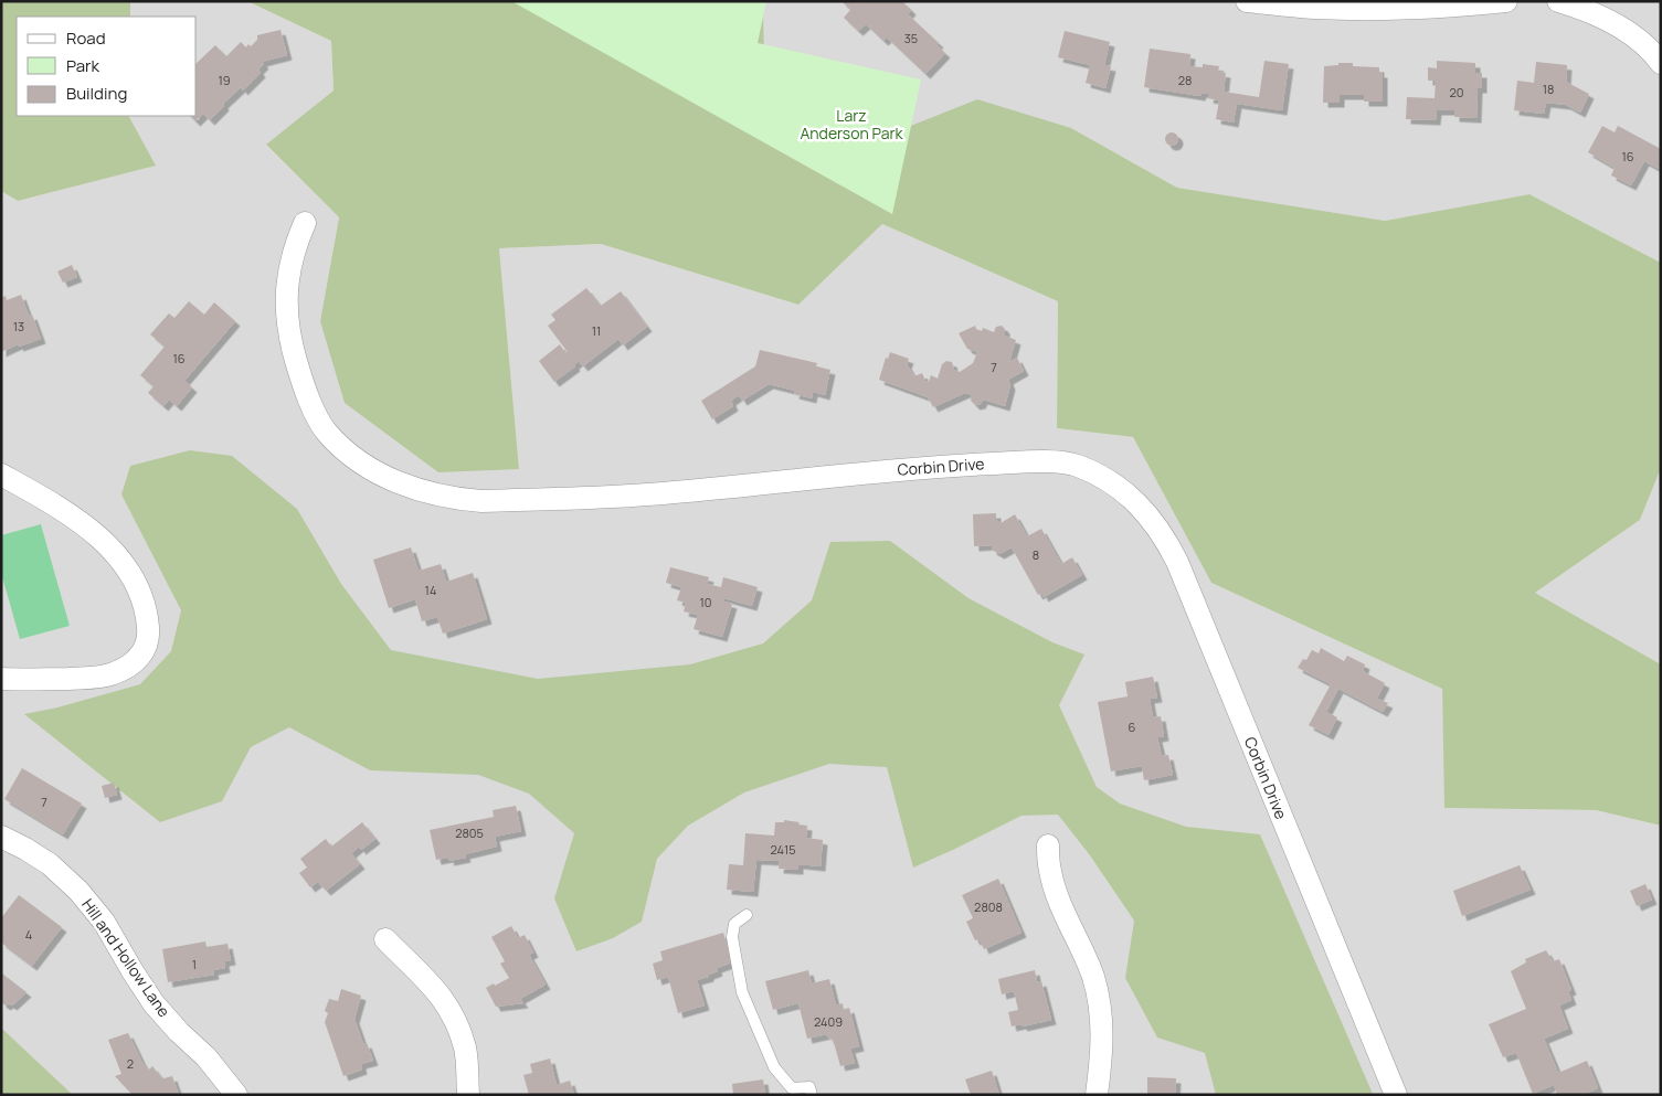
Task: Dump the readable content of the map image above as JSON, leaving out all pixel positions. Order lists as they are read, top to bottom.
{
  "streets": {
    "street": ["Corbin Drive", "Hill and Hollow Lane"]
  },
  "parks": ["Larz Anderson Park"],
  "house_numbers": [
    "35",
    "19",
    "28",
    "18",
    "20",
    "16",
    "13",
    "11",
    "16",
    "7",
    "8",
    "14",
    "10",
    "6",
    "7",
    "2805",
    "2415",
    "2808",
    "4",
    "1",
    "2409",
    "2"
  ],
  "legend": ["Road", "Park", "Building"]
}
